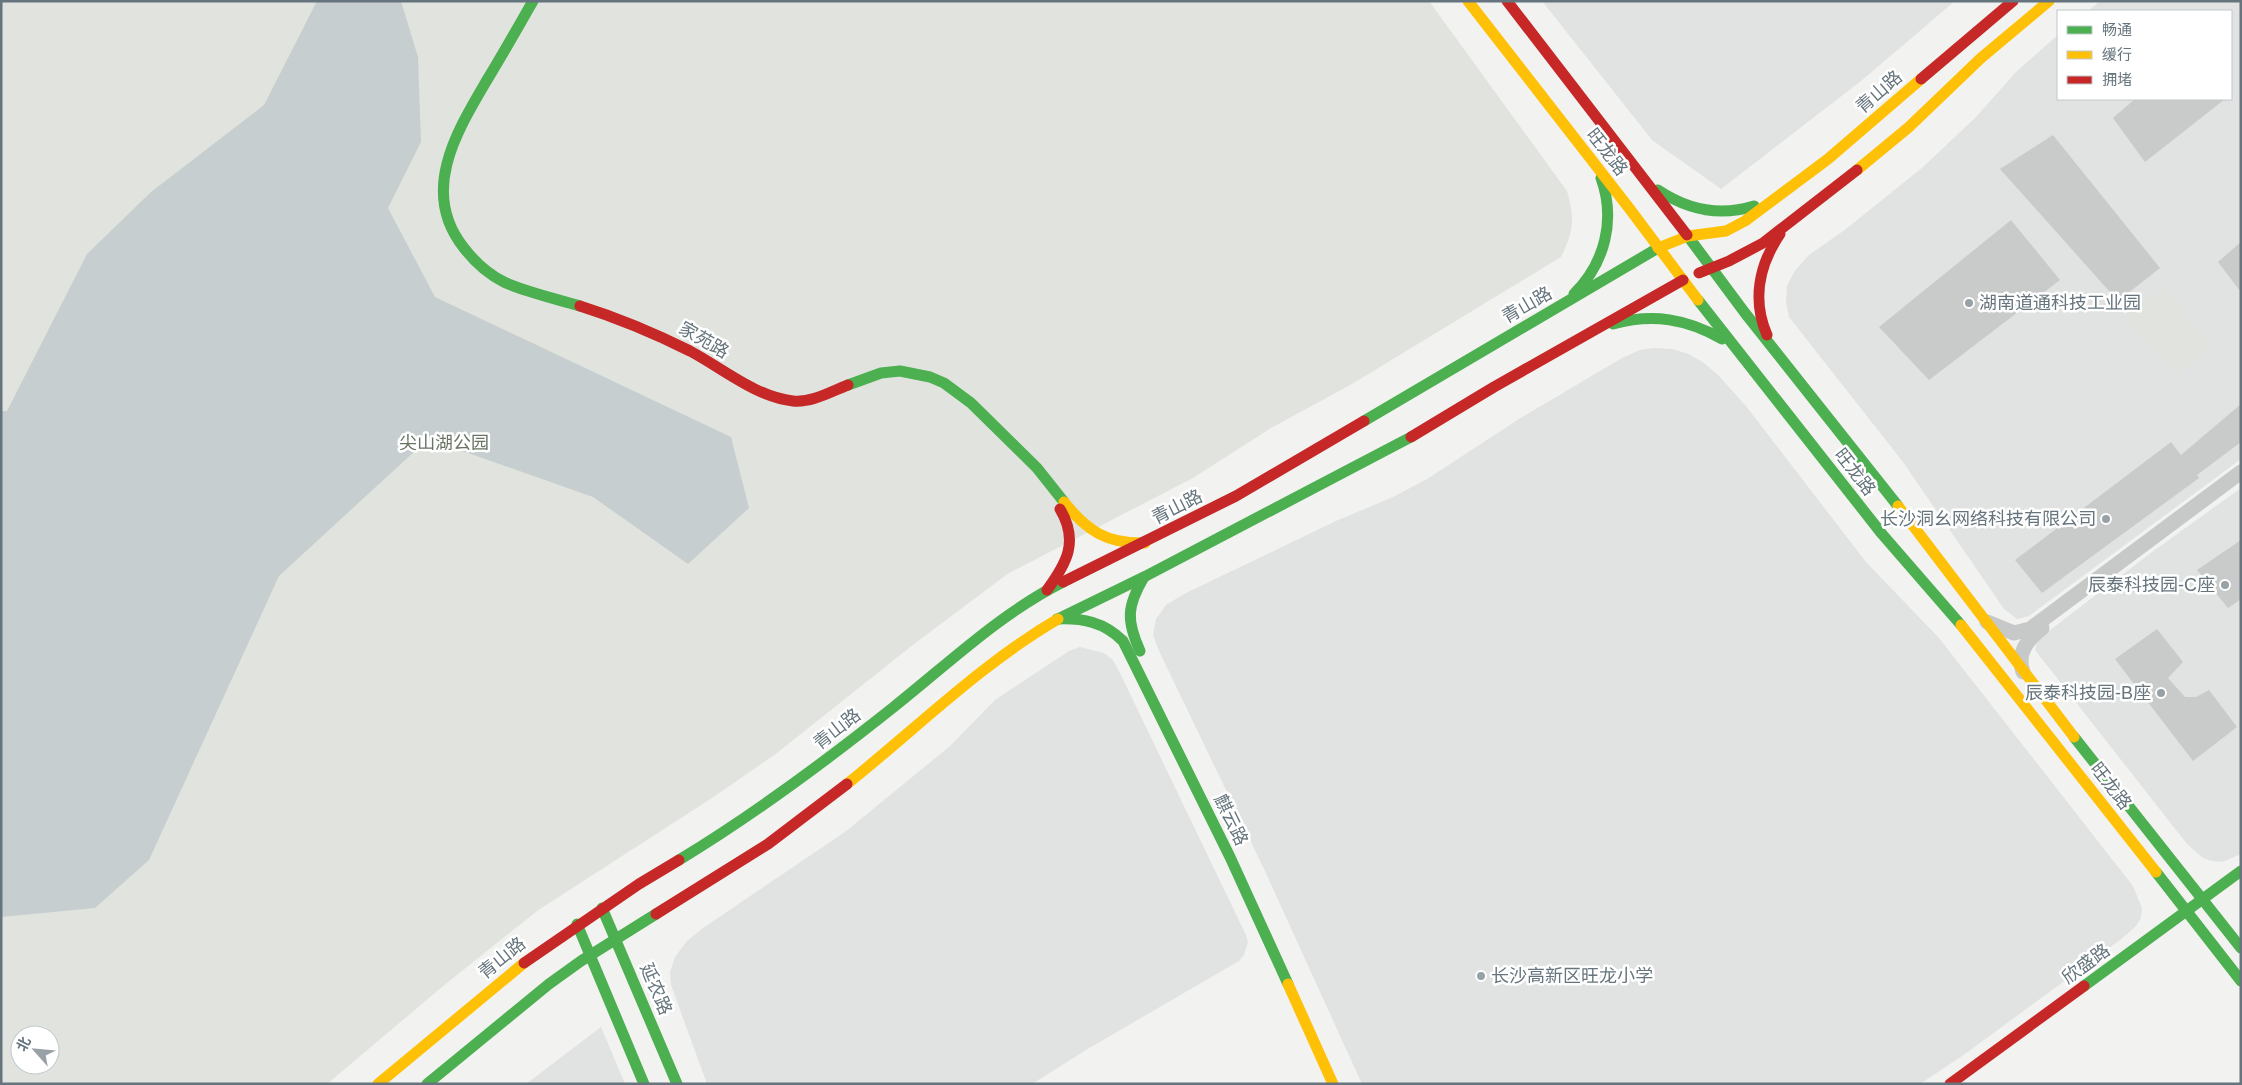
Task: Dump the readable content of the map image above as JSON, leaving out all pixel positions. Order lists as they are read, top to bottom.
{
  "streets": {
    "main road": [
      "青山路",
      "旺龙路",
      "家苑路",
      "麒云路",
      "欣盛路",
      "延农路"
    ]
  },
  "crossings": [
    ["青山路", "旺龙路"],
    ["青山路", "家苑路"],
    ["青山路", "延农路"],
    ["旺龙路", "欣盛路"]
  ],
  "parks": ["尖山湖公园"],
  "places": [
    "湖南道通科技工业园",
    "长沙洞幺网络科技有限公司",
    "辰泰科技园-C座",
    "辰泰科技园-B座",
    "长沙高新区旺龙小学"
  ],
  "legend": ["畅通", "缓行", "拥堵"],
  "north": "top left"
}
